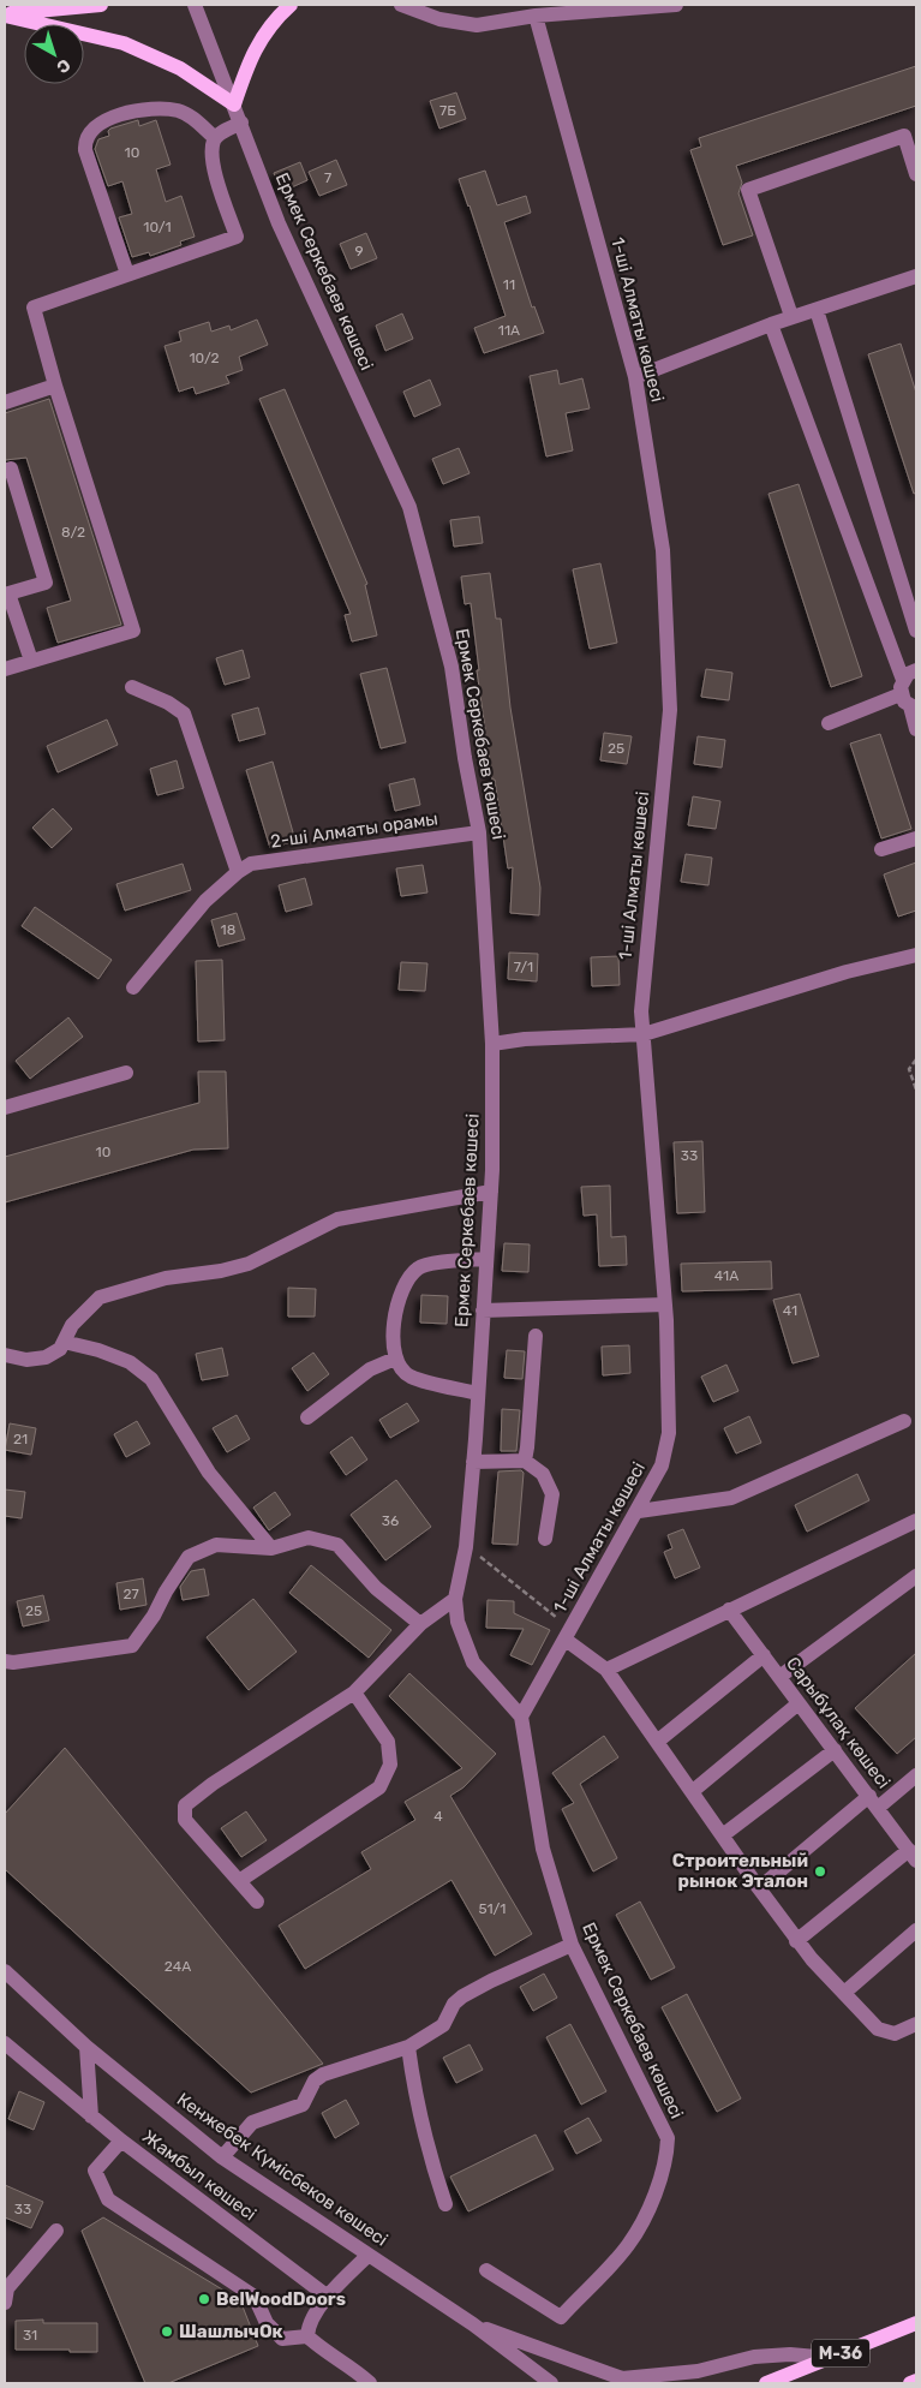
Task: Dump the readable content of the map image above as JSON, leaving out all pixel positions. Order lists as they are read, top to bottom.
{
  "streets": {
    "main road": ["M-36"],
    "street": [
      "Ермек Серкебаев көшесі",
      "1-ші Алматы көшесі",
      "2-ші Алматы орамы",
      "Сарыбұлақ көшесі",
      "Кенжебек Күмісбеков көшесі",
      "Жамбыл көшесі"
    ]
  },
  "crossings": [
    ["Ермек Серкебаев көшесі", "1-ші Алматы көшесі"],
    ["Ермек Серкебаев көшесі", "2-ші Алматы орамы"]
  ],
  "places": ["Строительный рынок Эталон", "BelWoodDoors", "ШашлычОк"],
  "house_numbers": [
    "7Б",
    "10",
    "7",
    "10/1",
    "9",
    "11",
    "11А",
    "10/2",
    "8/2",
    "25",
    "18",
    "7/1",
    "10",
    "33",
    "41А",
    "41",
    "21",
    "36",
    "27",
    "25",
    "4",
    "51/1",
    "24А",
    "33",
    "31"
  ],
  "north": "bottom right"
}
